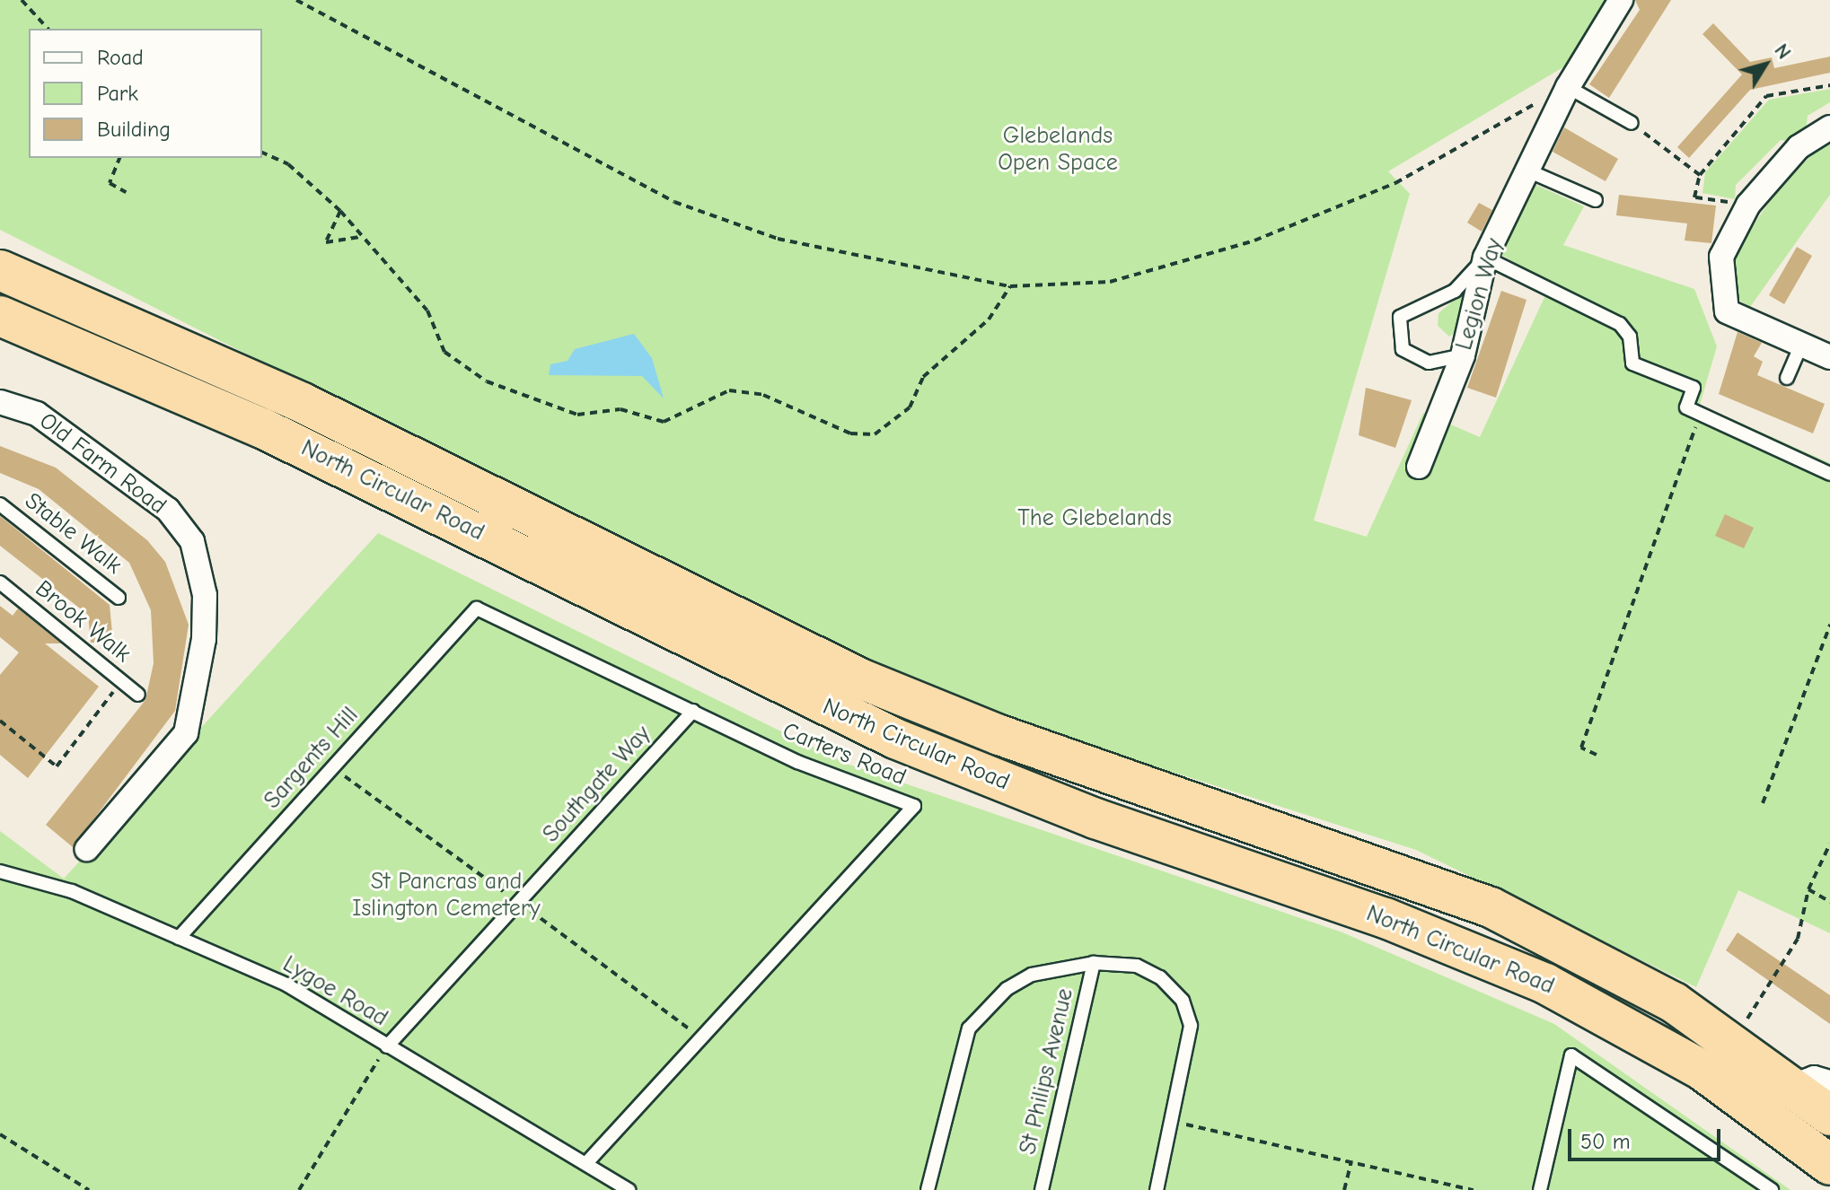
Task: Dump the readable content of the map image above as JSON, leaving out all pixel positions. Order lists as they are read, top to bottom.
{
  "streets": {
    "highway": ["North Circular Road"],
    "street": ["Legion Way", "Old Farm Road"],
    "lane": [
      "Stable Walk",
      "Brook Walk",
      "Carters Road",
      "Sargents Hill",
      "Southgate Way",
      "Lygoe Road",
      "St Philips Avenue"
    ]
  },
  "crossings": [
    ["Carters Road", "Sargents Hill"],
    ["Carters Road", "Southgate Way"],
    ["Carters Road", "Lygoe Road"],
    ["Sargents Hill", "Lygoe Road"],
    ["Southgate Way", "Lygoe Road"]
  ],
  "parks": ["Glebelands Open Space", "The Glebelands", "St Pancras and Islington Cemetery"],
  "legend": ["Road", "Park", "Building"],
  "scale_bar": "50 m",
  "north": "top right"
}
